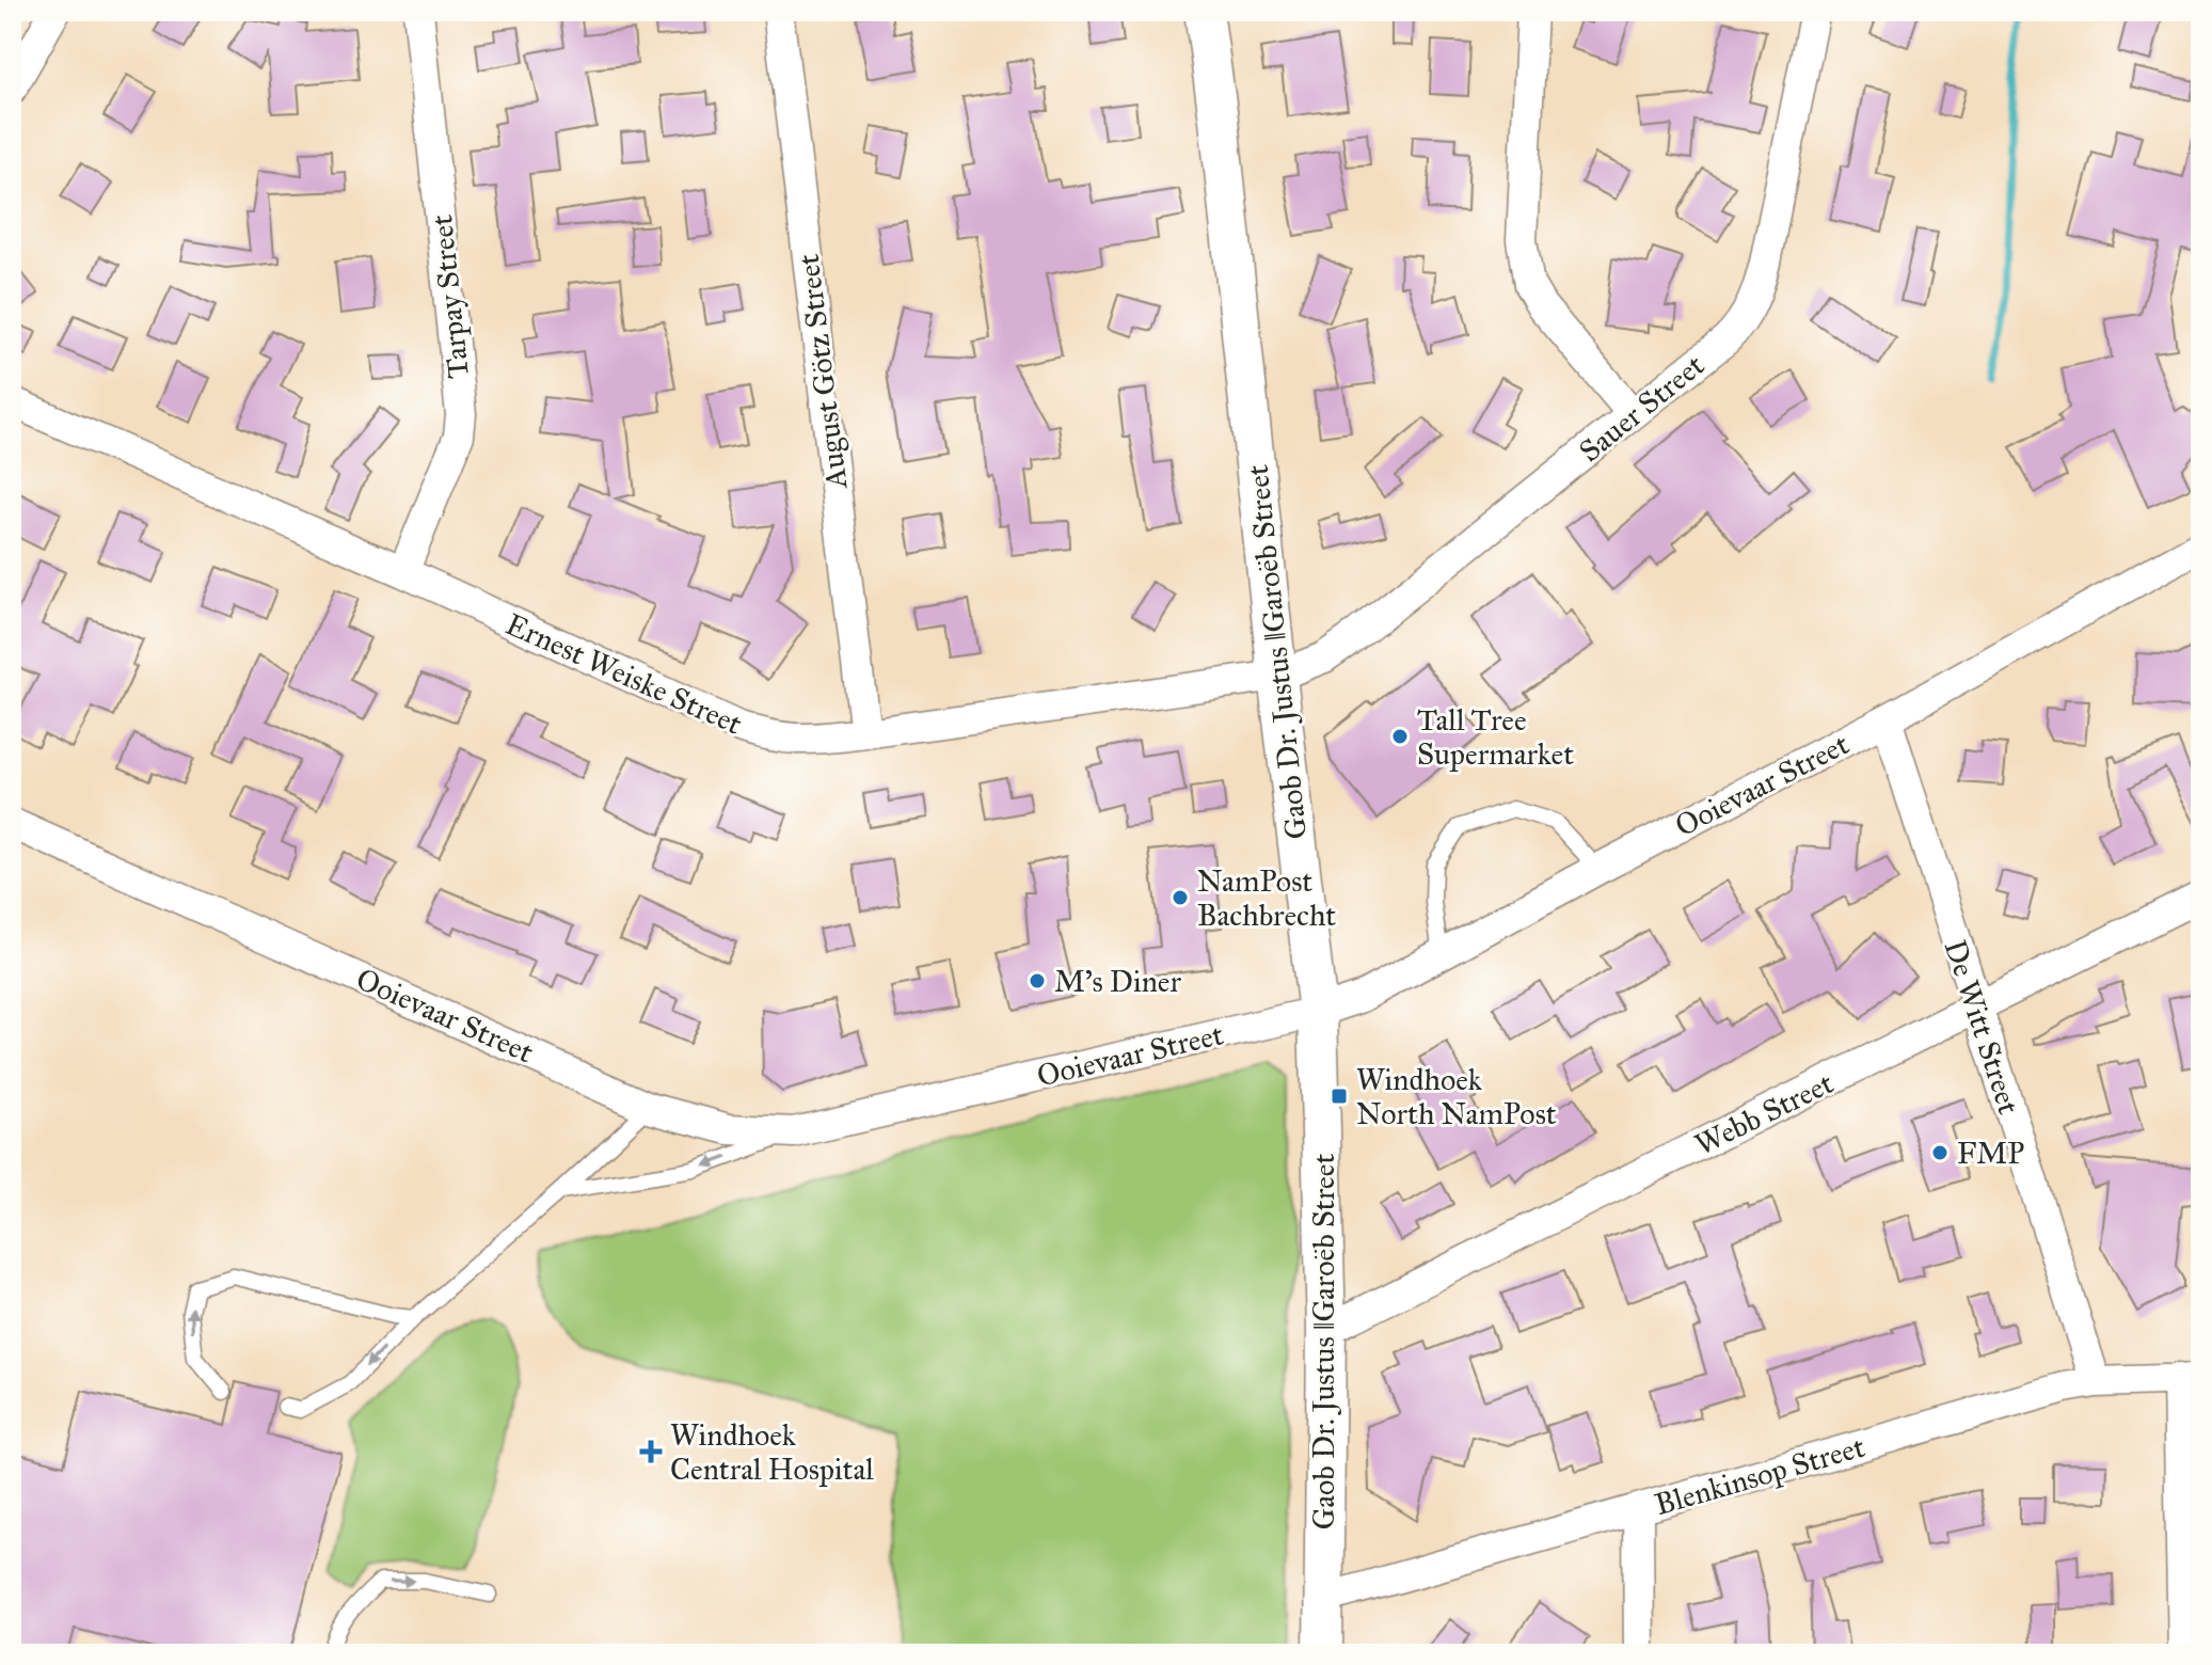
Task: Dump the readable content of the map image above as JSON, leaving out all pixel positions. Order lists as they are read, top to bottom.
{
  "streets": {
    "street": [
      "Tarpay Street",
      "August Götz Street",
      "Sauer Street",
      "Gaob Dr. Justus ǁGaroëb Street",
      "Ernest Weiske Street",
      "Ooievaar Street",
      "De Witt Street",
      "Webb Street",
      "Blenkinsop Street"
    ]
  },
  "crossings": [
    ["Tarpay Street", "Ernest Weiske Street"],
    ["August Götz Street", "Ernest Weiske Street"],
    ["Sauer Street", "Gaob Dr. Justus ǁGaroëb Street"],
    ["Sauer Street", "Ernest Weiske Street"],
    ["Gaob Dr. Justus ǁGaroëb Street", "Ernest Weiske Street"],
    ["Gaob Dr. Justus ǁGaroëb Street", "Ooievaar Street"],
    ["Gaob Dr. Justus ǁGaroëb Street", "Webb Street"],
    ["Gaob Dr. Justus ǁGaroëb Street", "Blenkinsop Street"],
    ["Ooievaar Street", "De Witt Street"],
    ["De Witt Street", "Webb Street"],
    ["De Witt Street", "Blenkinsop Street"]
  ],
  "places": {
    "other": [
      "Tall Tree Supermarket",
      "NamPost Bachbrecht",
      "M's Diner",
      "FMP"
    ],
    "transit": ["Windhoek North NamPost"],
    "health": ["Windhoek Central Hospital"]
  }
}
